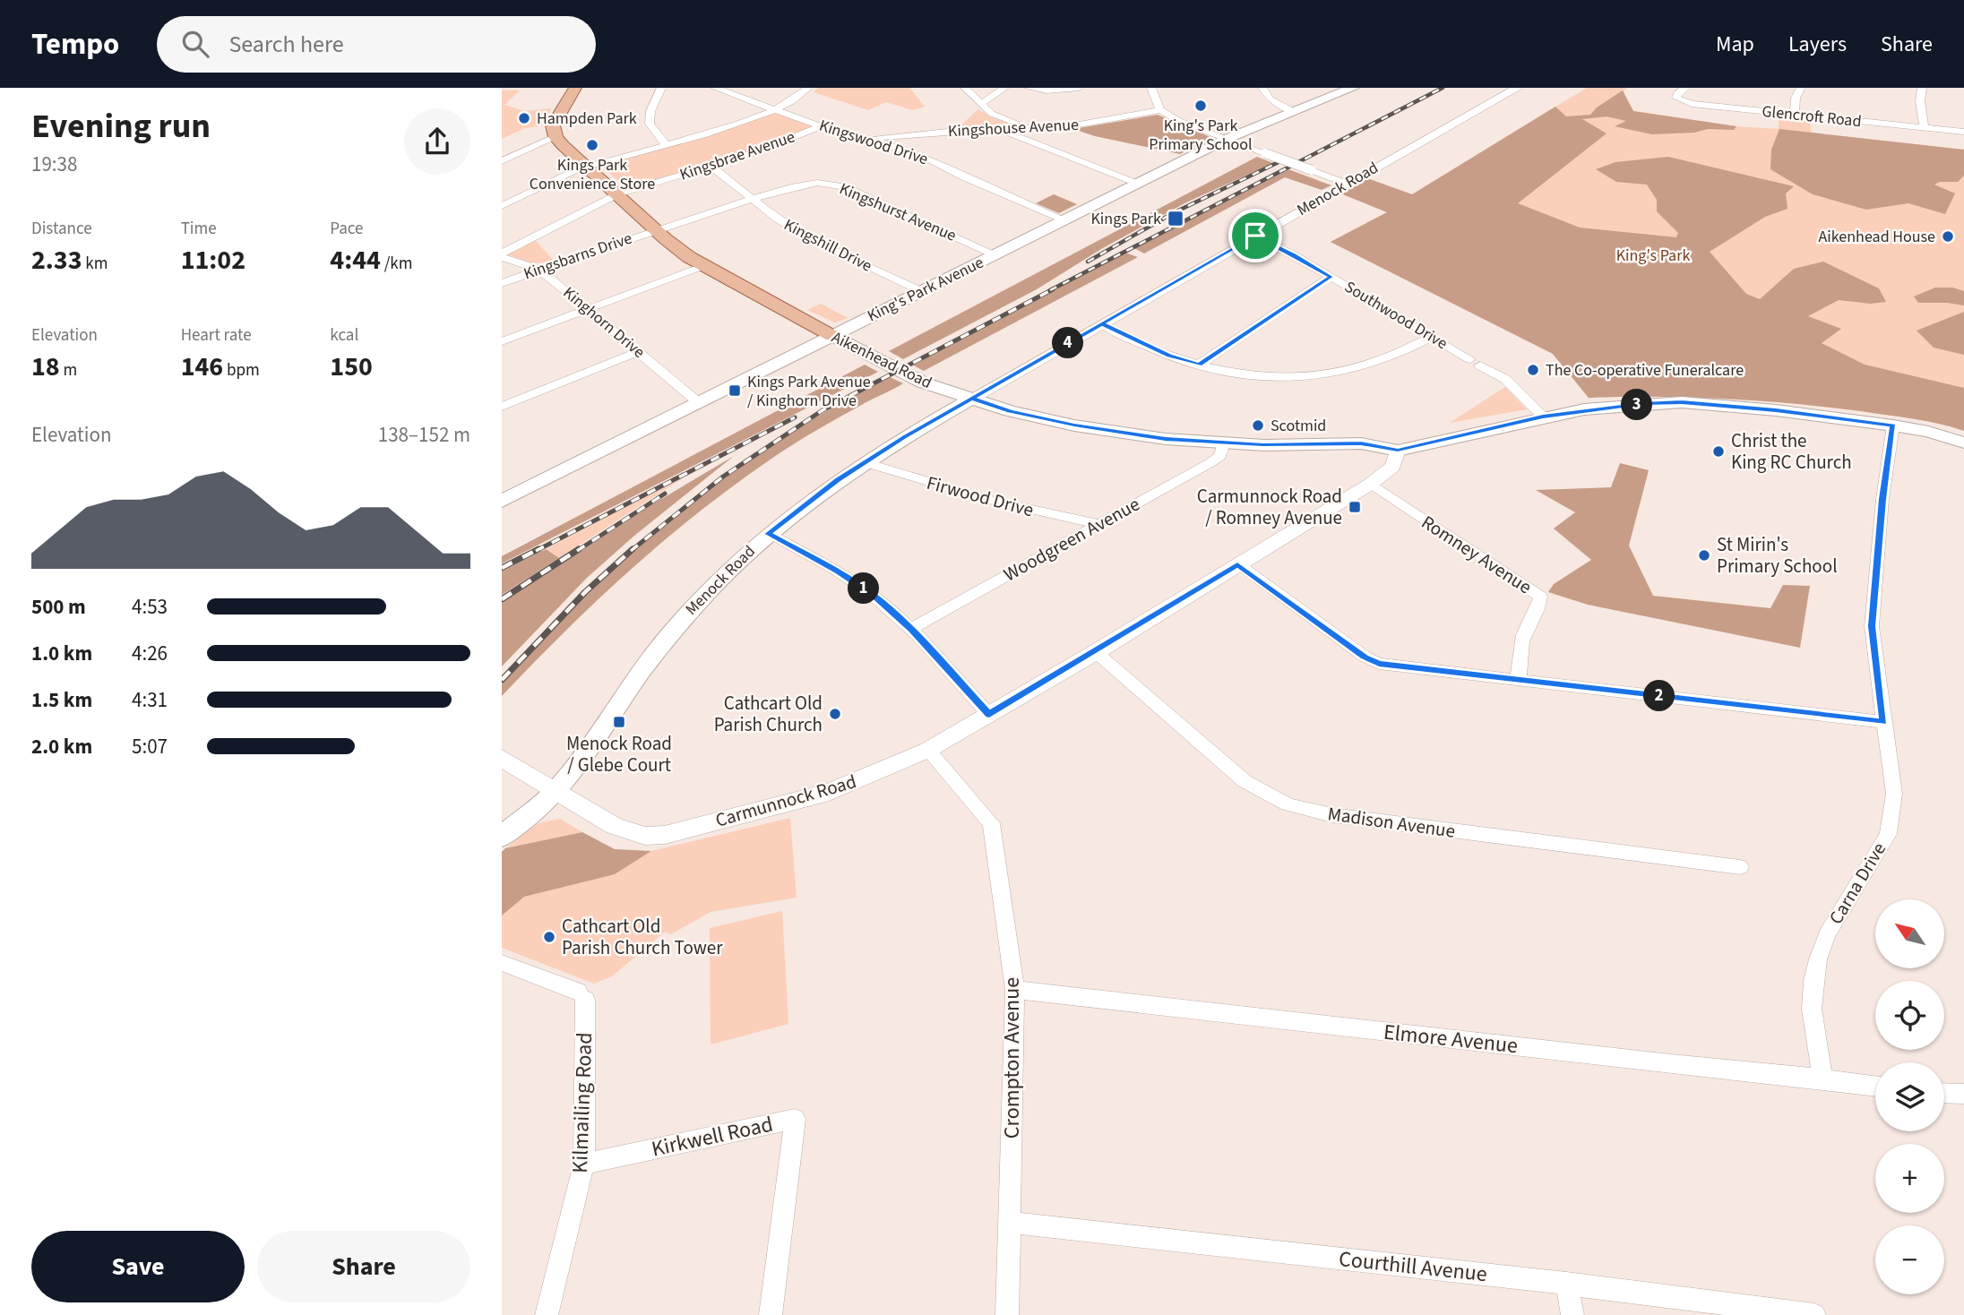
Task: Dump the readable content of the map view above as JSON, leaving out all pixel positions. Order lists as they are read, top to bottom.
{
  "streets": {
    "main road": ["Menock Road", "King's Park Avenue", "Aikenhead Road"],
    "street": [
      "Glencroft Road",
      "Kingshouse Avenue",
      "Kingswood Drive",
      "Kingsbrae Avenue",
      "Kingshurst Avenue",
      "Kingshill Drive",
      "Kingsbarns Drive",
      "Southwood Drive",
      "Kinghorn Drive",
      "Firwood Drive",
      "Woodgreen Avenue",
      "Romney Avenue",
      "Carmunnock Road",
      "Madison Avenue",
      "Carna Drive",
      "Elmore Avenue",
      "Crompton Avenue",
      "Kilmailing Road",
      "Kirkwell Road",
      "Courthill Avenue"
    ]
  },
  "crossings": [
    ["Kingshouse Avenue", "Kingswood Drive"],
    ["Kingswood Drive", "Kingsbrae Avenue"],
    ["Kingswood Drive", "King's Park Avenue"],
    ["Kingsbrae Avenue", "Kingshill Drive"],
    ["Kingsbrae Avenue", "Kinghorn Drive"],
    ["Kingsbrae Avenue", "Aikenhead Road"],
    ["Menock Road", "Southwood Drive"],
    ["Menock Road", "Aikenhead Road"],
    ["Menock Road", "Firwood Drive"],
    ["Menock Road", "Carmunnock Road"],
    ["Kingshurst Avenue", "Kingshill Drive"],
    ["Kingshurst Avenue", "Kingsbarns Drive"],
    ["Kingshurst Avenue", "King's Park Avenue"],
    ["Kingshurst Avenue", "Aikenhead Road"],
    ["Kingshill Drive", "King's Park Avenue"],
    ["Kingsbarns Drive", "Kinghorn Drive"],
    ["Kingsbarns Drive", "Aikenhead Road"],
    ["King's Park Avenue", "Kinghorn Drive"],
    ["King's Park Avenue", "Aikenhead Road"],
    ["Aikenhead Road", "Woodgreen Avenue"],
    ["Aikenhead Road", "Carmunnock Road"],
    ["Firwood Drive", "Woodgreen Avenue"],
    ["Romney Avenue", "Carmunnock Road"],
    ["Carmunnock Road", "Madison Avenue"],
    ["Carmunnock Road", "Crompton Avenue"],
    ["Carna Drive", "Elmore Avenue"],
    ["Elmore Avenue", "Crompton Avenue"],
    ["Crompton Avenue", "Courthill Avenue"],
    ["Kilmailing Road", "Kirkwell Road"]
  ],
  "parks": ["King's Park"],
  "places": {
    "other": [
      "King's Park Primary School",
      "Hampden Park",
      "Kings Park Convenience Store",
      "Aikenhead House",
      "The Co-operative Funeralcare",
      "Scotmid",
      "Christ the King RC Church",
      "St Mirin's Primary School",
      "Cathcart Old Parish Church",
      "Cathcart Old Parish Church Tower"
    ],
    "transit": [
      "Kings Park",
      "Kings Park Avenue / Kinghorn Drive",
      "Carmunnock Road / Romney Avenue",
      "Menock Road / Glebe Court"
    ]
  },
  "north": "top left",
  "page": {
    "header": "Tempo",
    "search": "Search here",
    "nav": ["Map", "Layers", "Share"],
    "heading": ["Evening run", "19:38"],
    "stats": [
      ["Distance", "2.33 km"],
      ["Time", "11:02"],
      ["Pace", "4:44 /km"],
      ["Elevation", "18 m"],
      ["Heart rate", "146 bpm"],
      ["kcal", "150"]
    ],
    "pins": [
      "4",
      "3",
      "1",
      "2"
    ],
    "chart": ["Elevation", "138–152 m"],
    "list": [
      {
        "name": "500 m",
        "note": "4:53"
      },
      {
        "name": "1.0 km",
        "note": "4:26"
      },
      {
        "name": "1.5 km",
        "note": "4:31"
      },
      {
        "name": "2.0 km",
        "note": "5:07"
      }
    ],
    "map_buttons": ["+", "−"],
    "buttons": ["Save", "Share"]
  }
}
